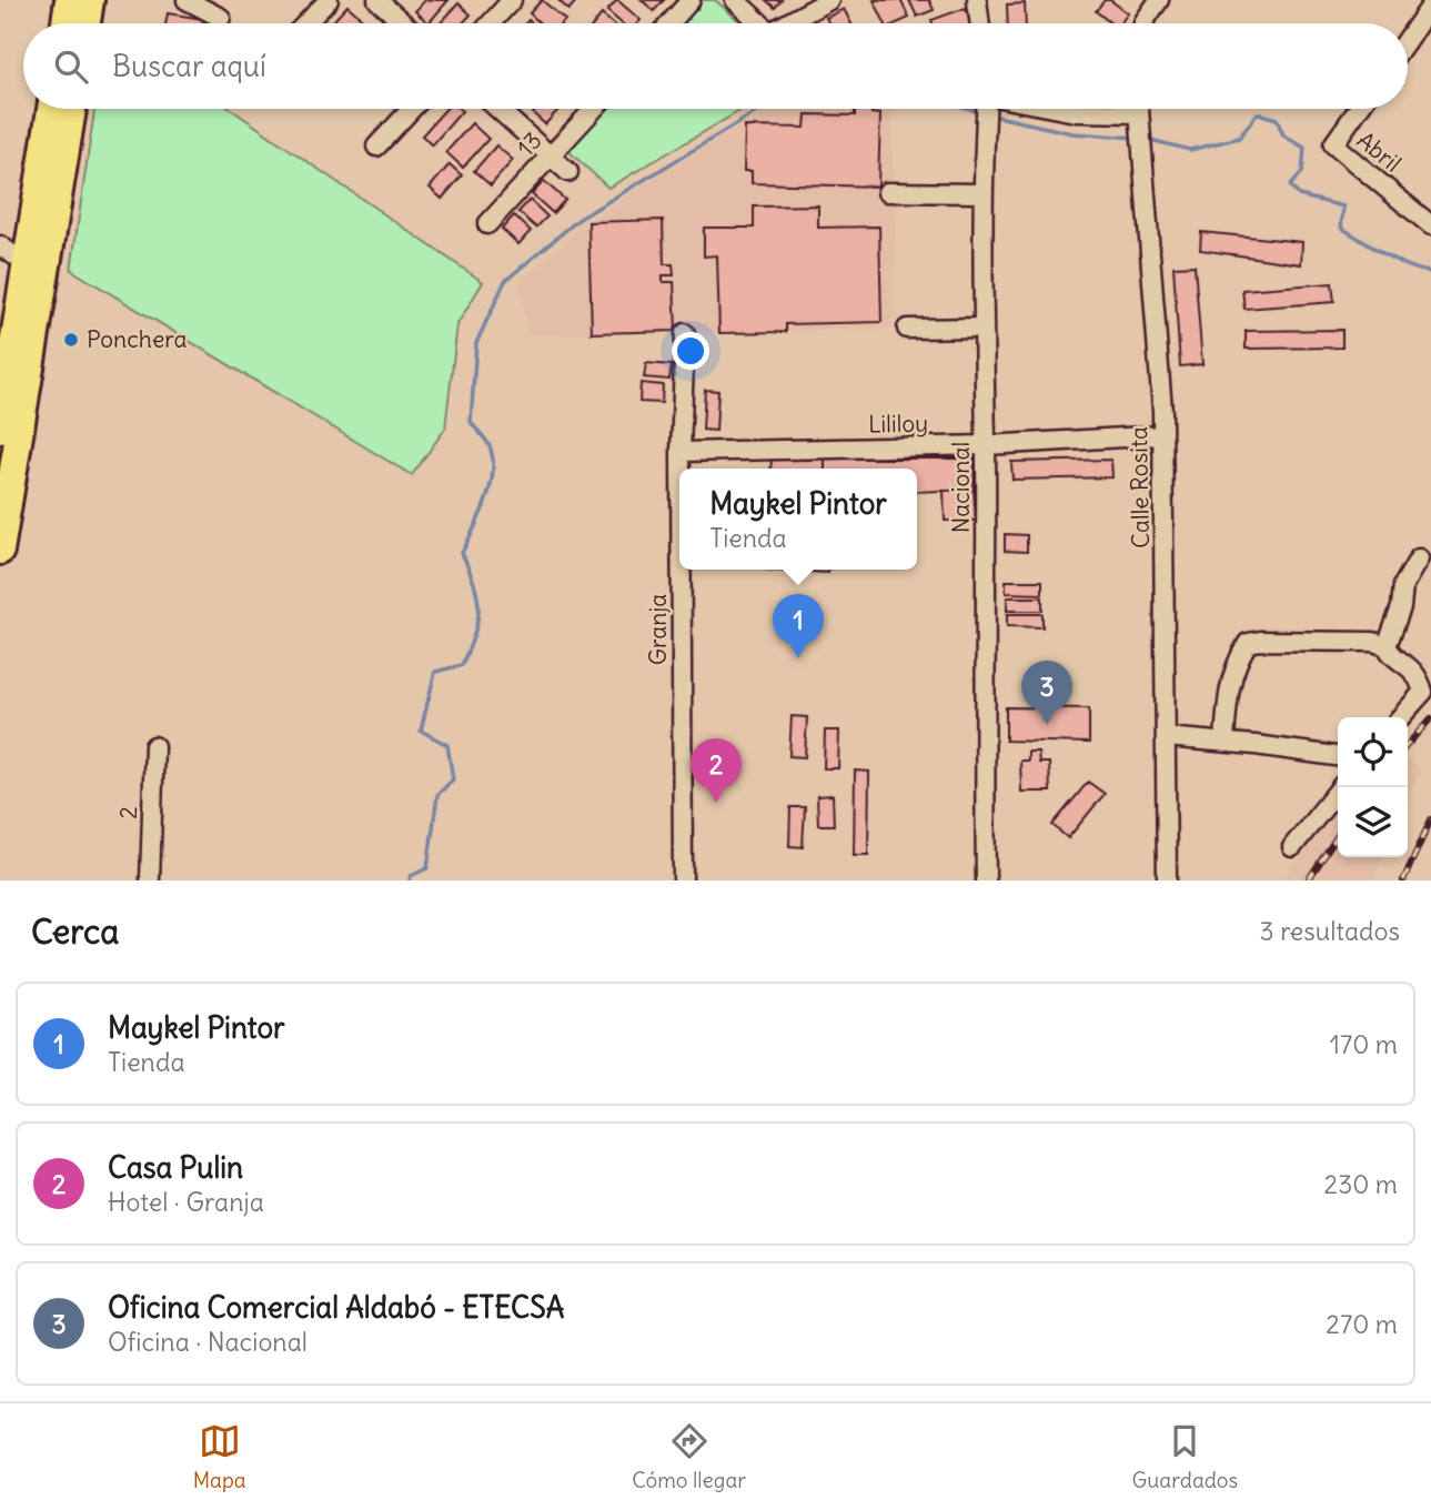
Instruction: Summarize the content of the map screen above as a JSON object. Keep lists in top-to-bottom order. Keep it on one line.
{"streets":{"street":["13","Abril","Lililoy","Nacional","Calle Rosita","Granja","2"]},"crossings":[["Lililoy","Nacional"],["Lililoy","Calle Rosita"],["Lililoy","Granja"]],"places":["Ponchera"],"page":{"search":"Buscar aquí","popup":["Maykel Pintor","Tienda"],"pins":["1","3","2"],"heading":["Cerca","3 resultados"],"list":[{"mark":"1","name":"Maykel Pintor","note":"Tienda","value":"170 m"},{"mark":"2","name":"Casa Pulin","note":"Hotel · Granja","value":"230 m"},{"mark":"3","name":"Oficina Comercial Aldabó - ETECSA","note":"Oficina · Nacional","value":"270 m"}],"nav":["Mapa","Cómo llegar","Guardados"]}}
